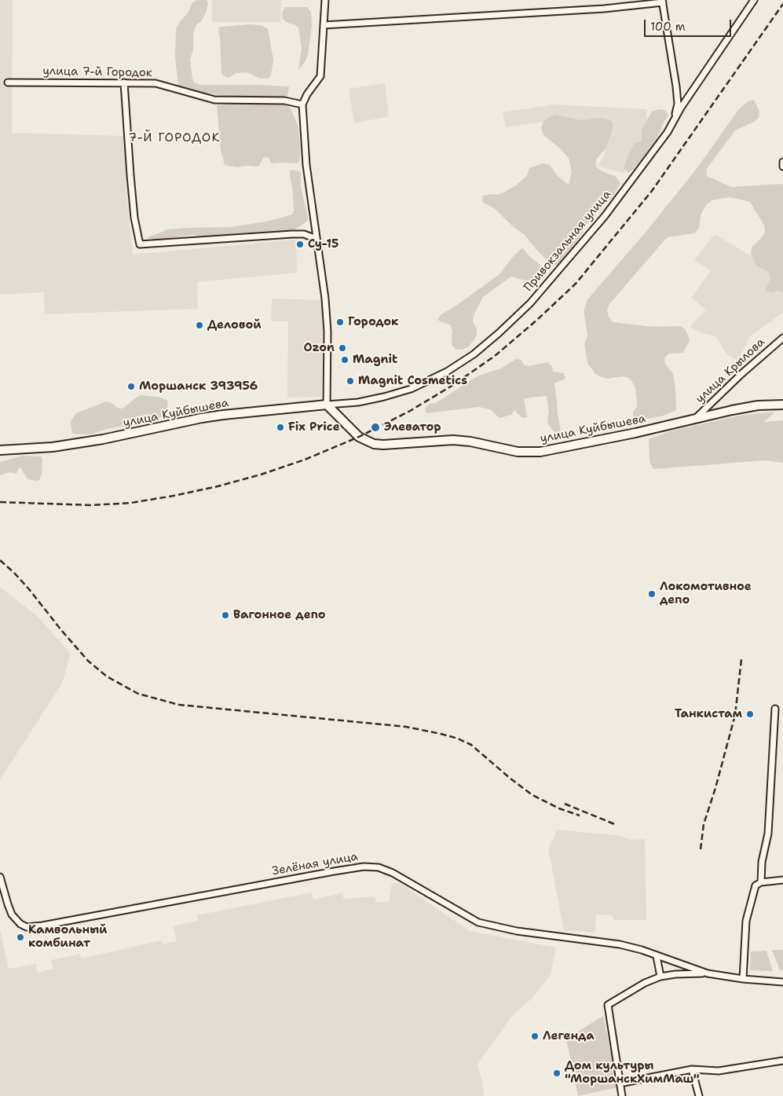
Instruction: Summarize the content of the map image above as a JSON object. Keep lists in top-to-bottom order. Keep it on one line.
{"streets":{"street":["улица 7-й Городок","Привокзальная улица","улица Крылова","улица Куйбышева","Зелёная улица"]},"crossings":[["Привокзальная улица","улица Куйбышева"],["улица Крылова","улица Куйбышева"]],"districts":["7-Й ГОРОДОК"],"places":["Су-15","Городок","Деловой","Ozon","Magnit","Magnit Cosmetics","Моршанск 393956","Fix Price","Элеватор","Локомотивное депо","Вагонное депо","Танкистам","Камвольный комбинат","Легенда","Дом культуры \"МоршанскХимМаш\""],"scale_bar":"100 m"}
